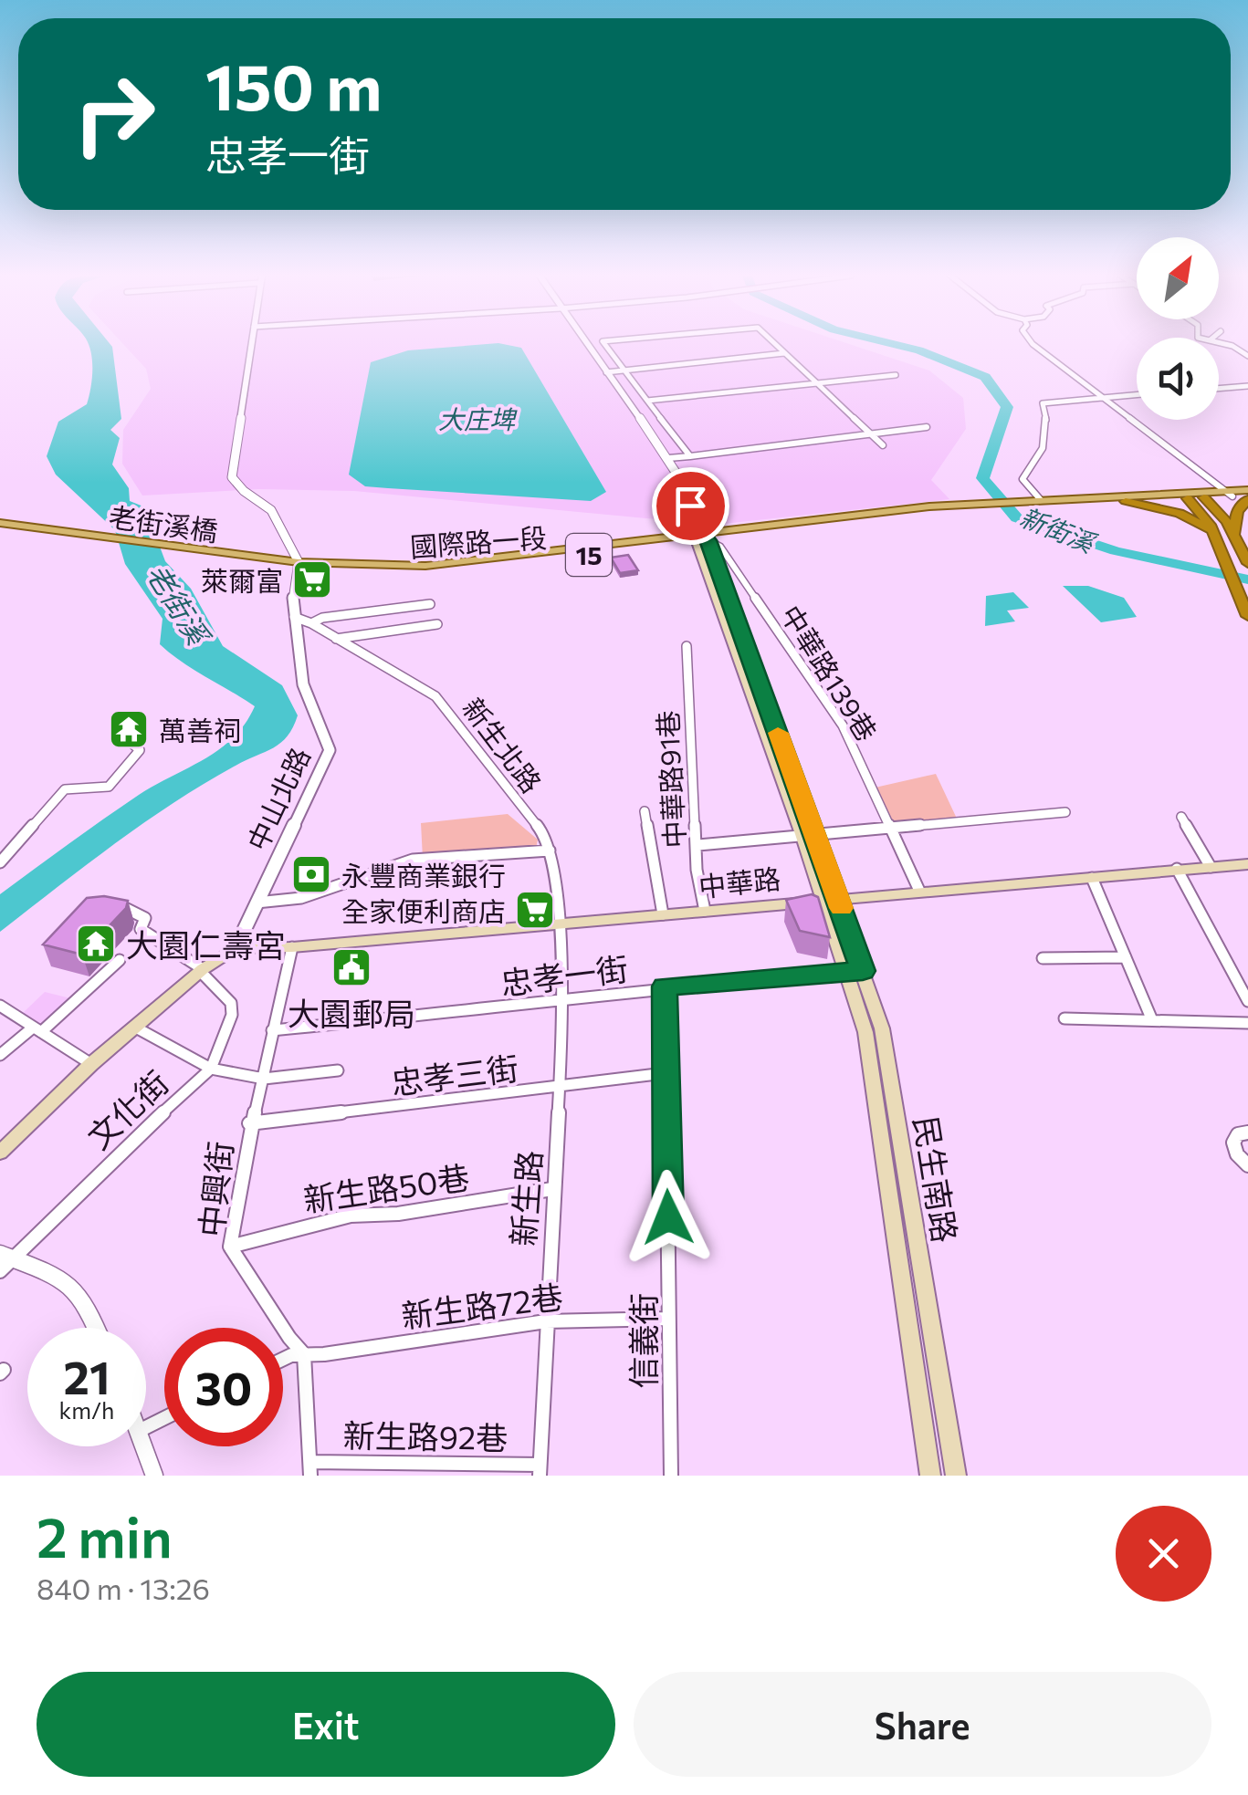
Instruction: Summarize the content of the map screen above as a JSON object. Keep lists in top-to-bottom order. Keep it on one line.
{"streets":{"main road":["老街溪橋","國際路一段","15","中華路","民生南路"],"street":["中華路139巷","新生北路","中華路91巷","中山北路","忠孝一街","忠孝三街","文化街","新生路50巷","中興街","新生路","新生路72巷","信義街","新生路92巷"]},"crossings":[["老街溪橋","國際路一段"],["老街溪橋","15"],["國際路一段","15"],["國際路一段","中華路139巷"],["國際路一段","中山北路"],["國際路一段","民生南路"],["中華路139巷","中華路"],["中華路139巷","民生南路"],["新生北路","中山北路"],["新生北路","中華路"],["新生北路","新生路"],["中華路91巷","中華路"],["中山北路","中華路"],["中華路","民生南路"],["中華路","中興街"],["中華路","新生路"],["忠孝一街","民生南路"],["忠孝一街","中興街"],["忠孝一街","新生路"],["忠孝一街","信義街"],["忠孝三街","中興街"],["忠孝三街","新生路"],["忠孝三街","信義街"],["新生路50巷","中興街"],["新生路50巷","新生路"],["中興街","新生路72巷"],["新生路","新生路72巷"],["新生路","新生路92巷"],["新生路72巷","信義街"]],"water":["大庄埤","新街溪","老街溪"],"places":{"supermarket":["萊爾富","全家便利商店"],"temple":["萬善祠","大園仁壽宮"],"bank":["永豐商業銀行"],"public building":["大園郵局"]},"north":"top right","page":{"turn":["150 m","忠孝一街"],"speed":"21 km/h","limit":"30","heading":["2 min","840 m · 13:26"],"buttons":["Exit","Share"]}}
